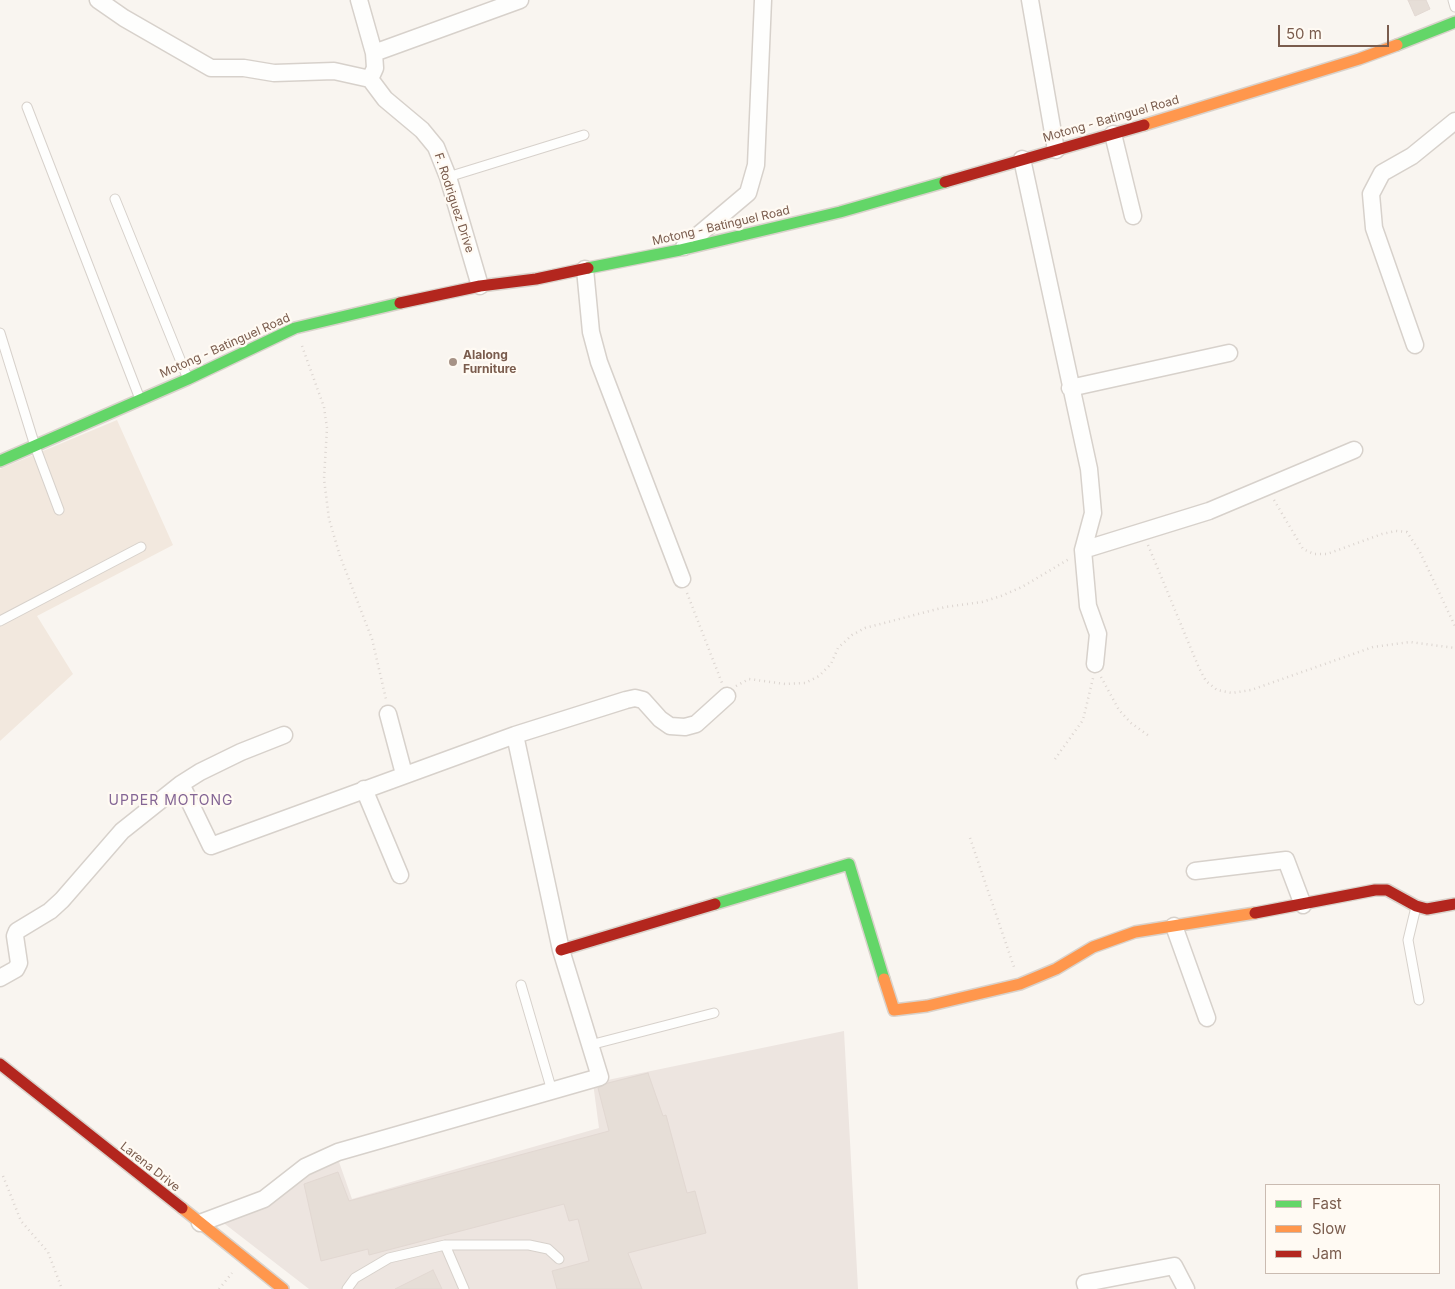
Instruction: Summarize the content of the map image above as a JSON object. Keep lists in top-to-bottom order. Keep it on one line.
{"streets":{"street":["Motong - Batinguel Road","F. Rodriguez Drive","Larena Drive"]},"crossings":[["Motong - Batinguel Road","F. Rodriguez Drive"]],"districts":["UPPER MOTONG"],"places":["Alalong Furniture"],"legend":["Fast","Slow","Jam"],"scale_bar":"50 m"}
